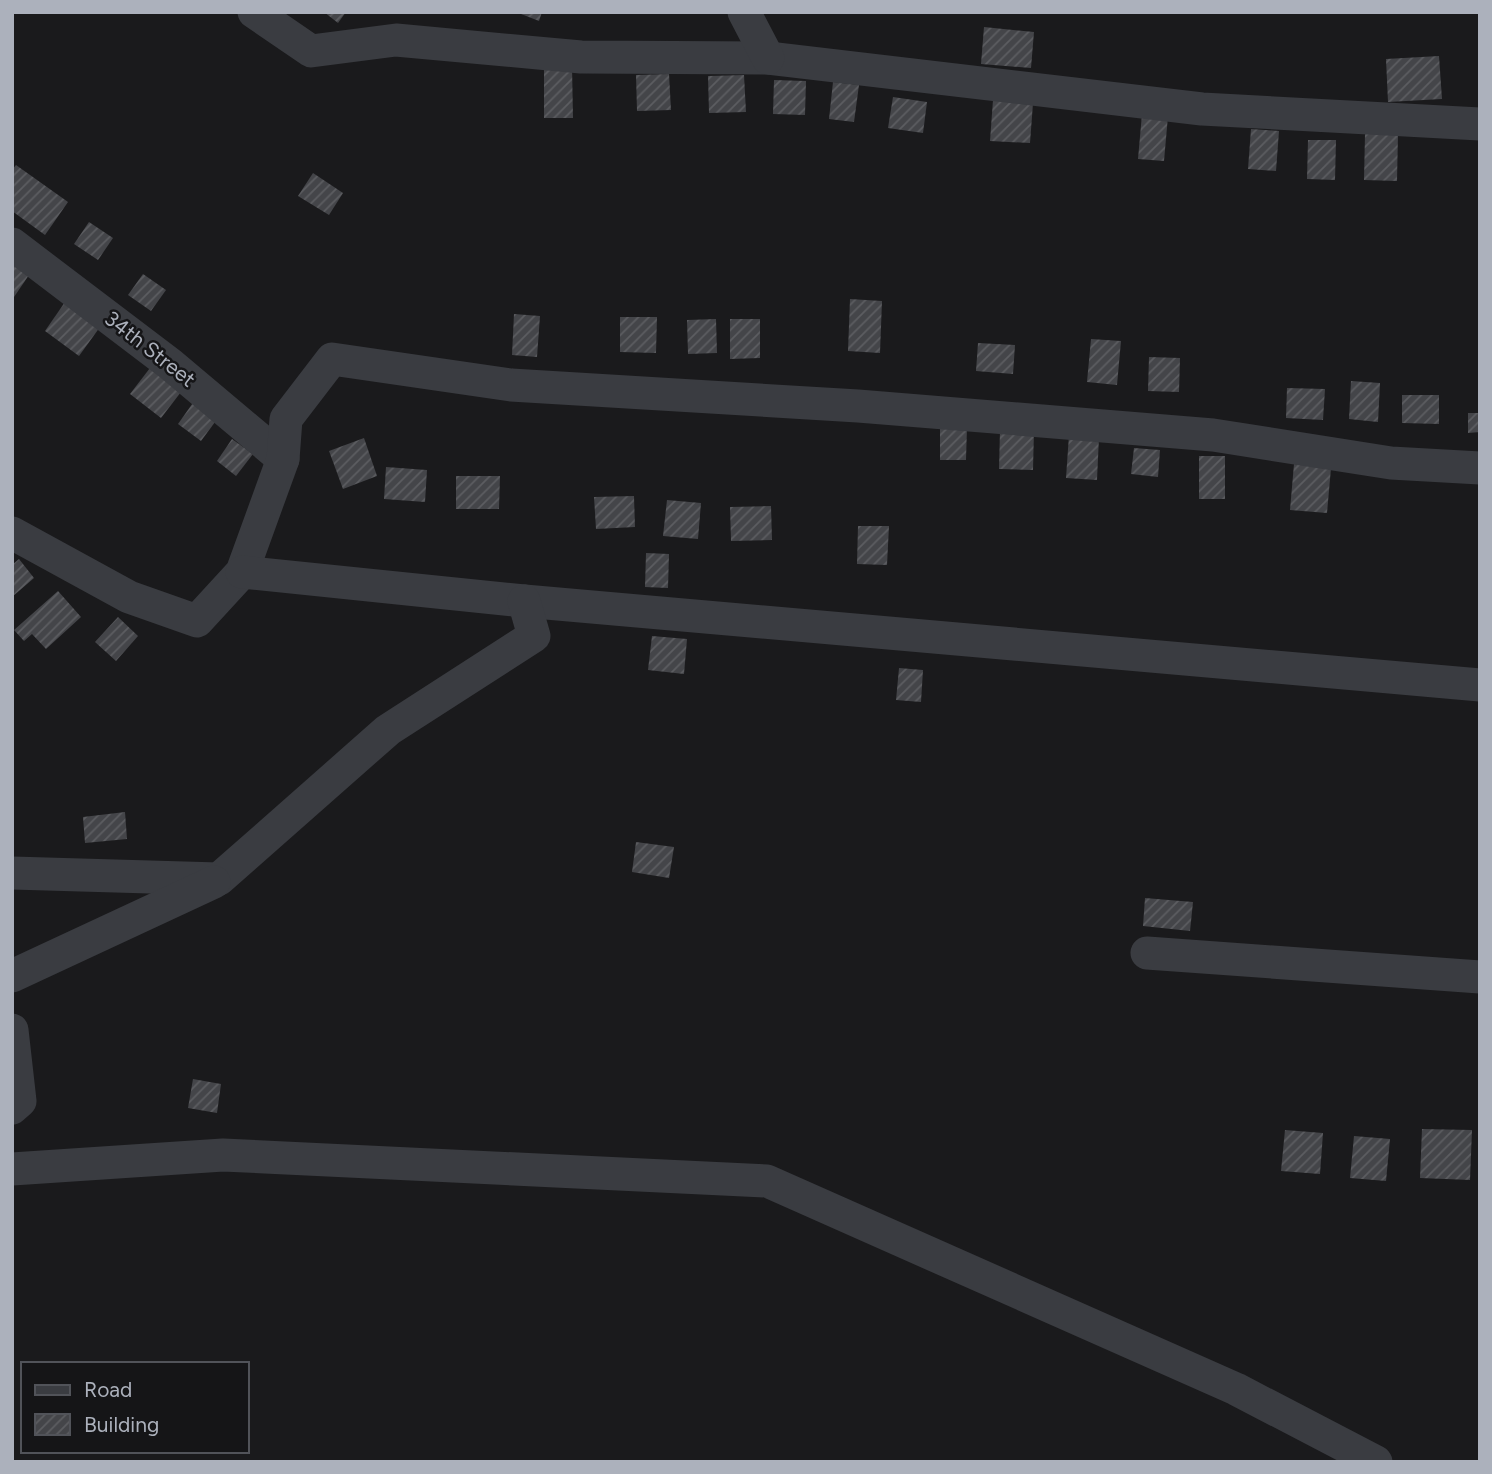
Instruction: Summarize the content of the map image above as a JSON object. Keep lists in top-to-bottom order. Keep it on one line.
{"streets":{"street":["34th Street"]},"legend":["Road","Building"]}
